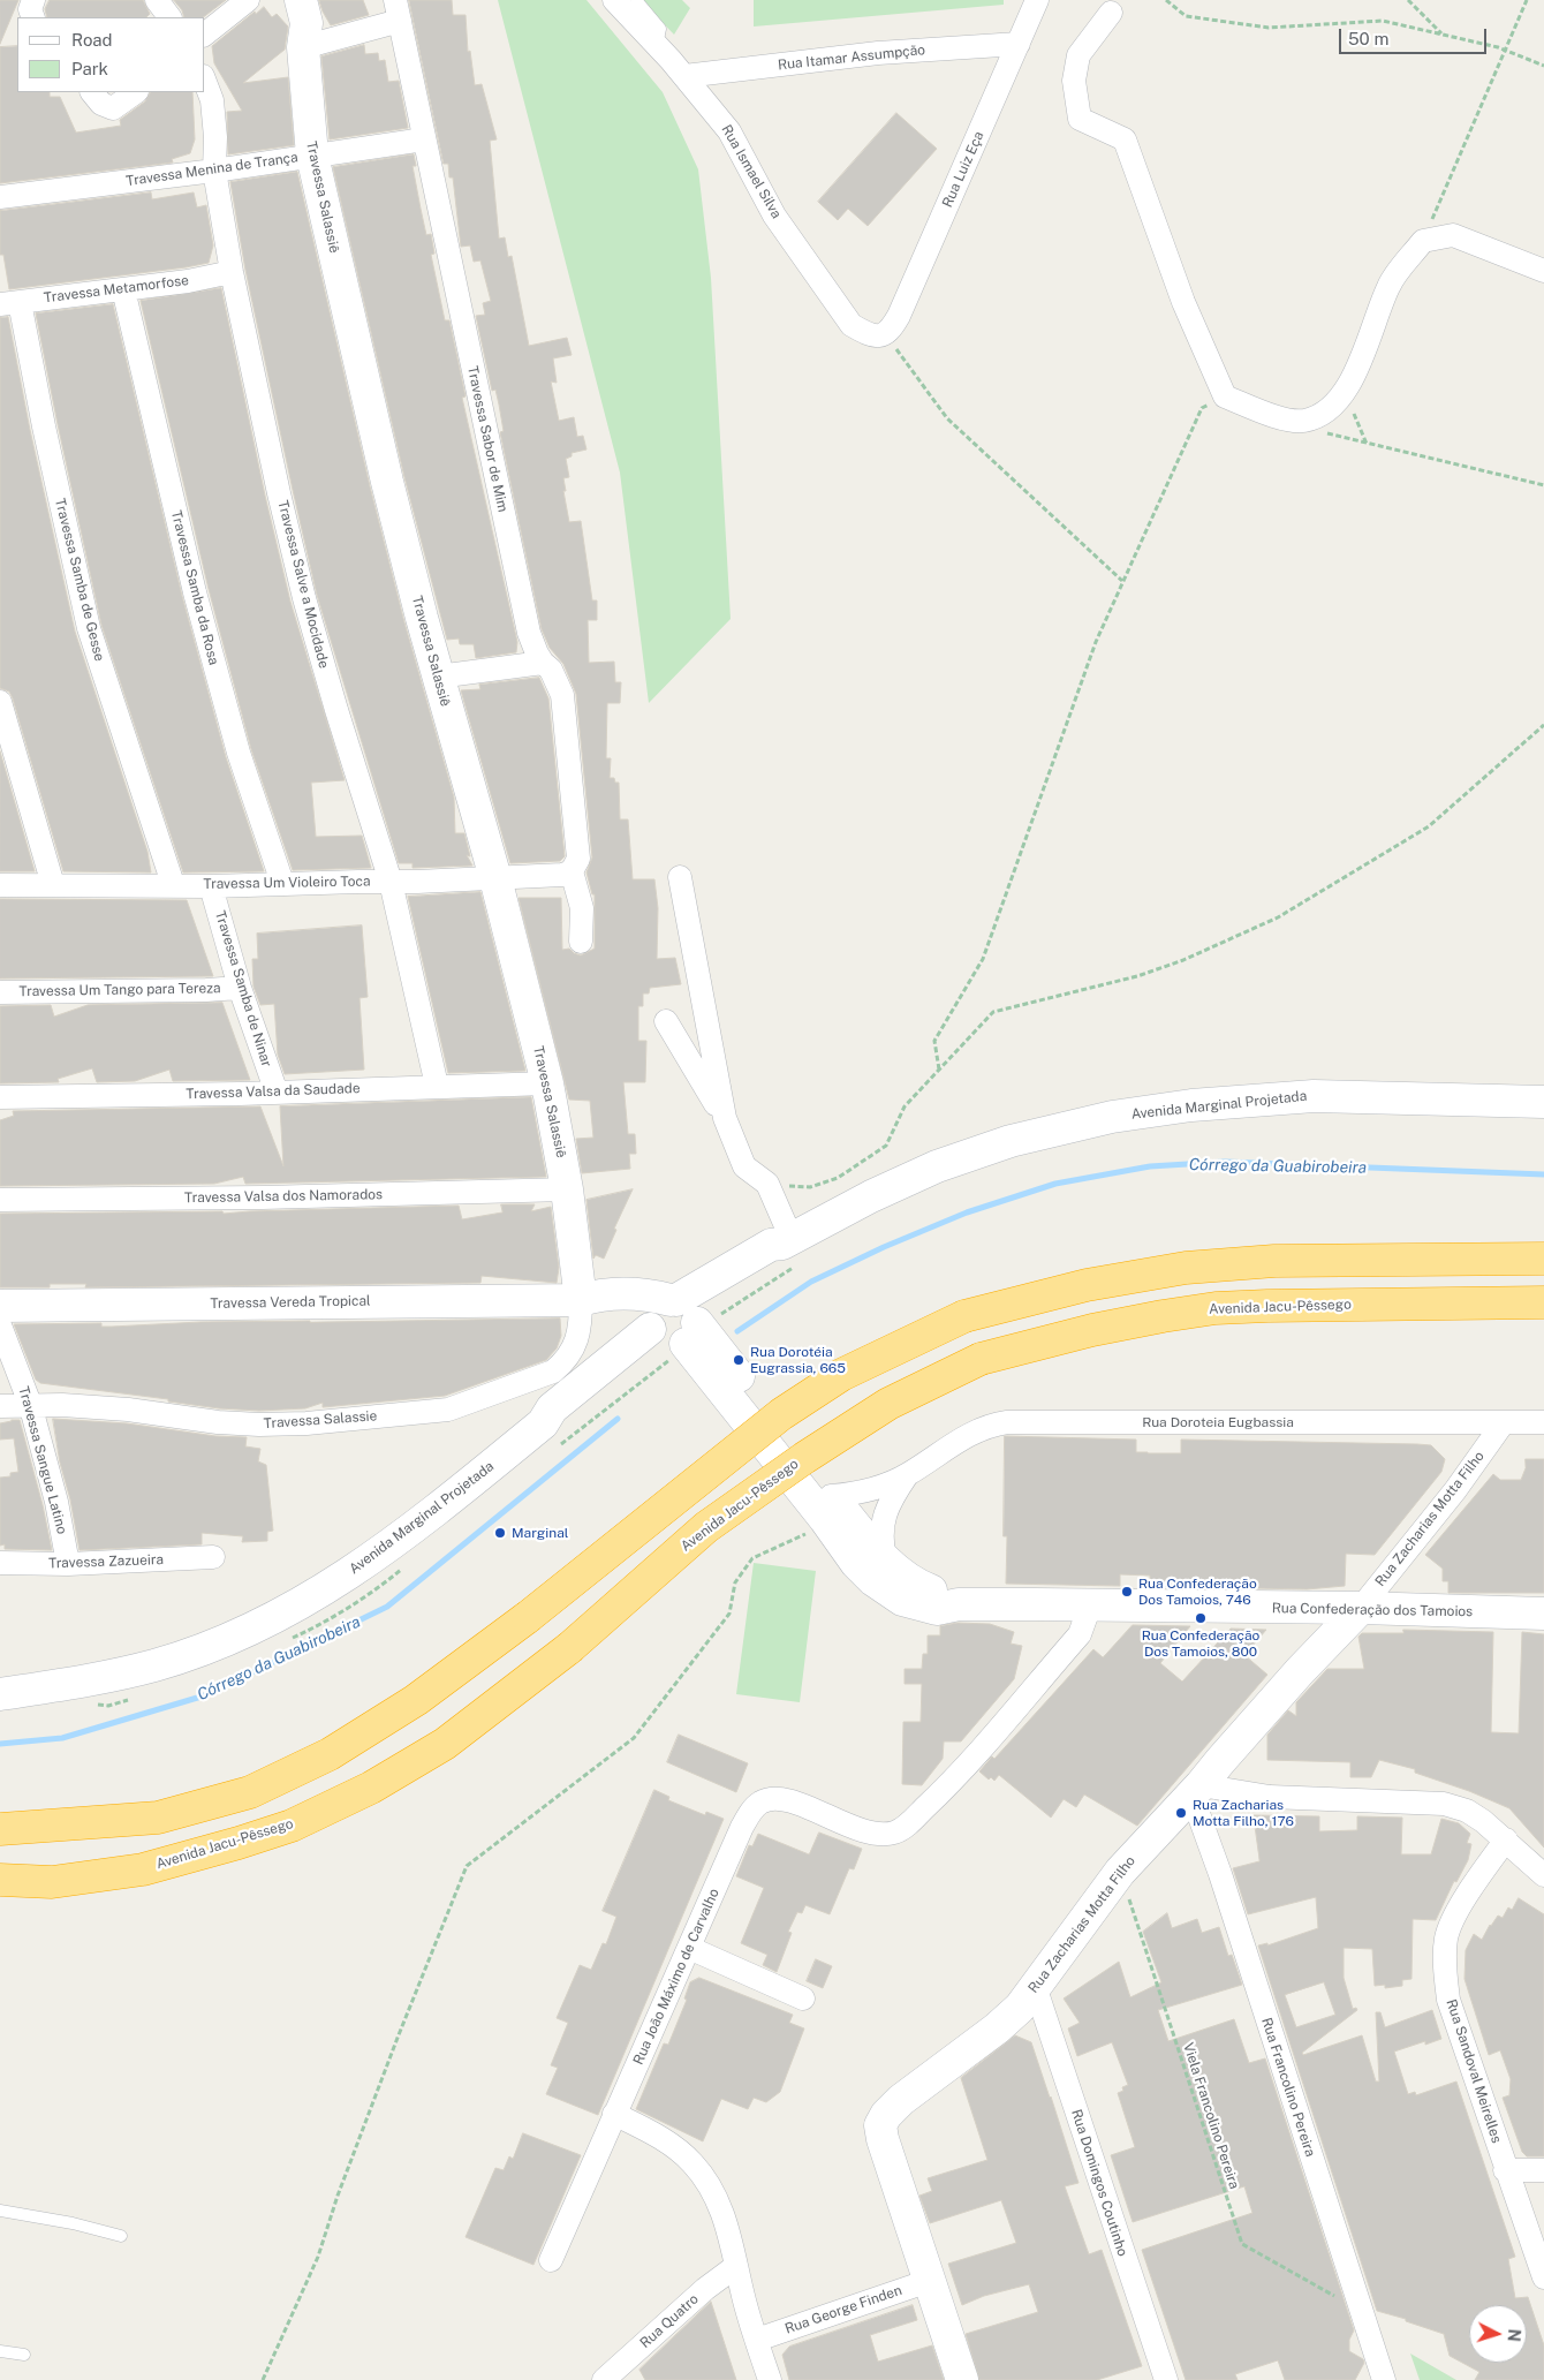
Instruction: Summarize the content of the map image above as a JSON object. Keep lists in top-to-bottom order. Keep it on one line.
{"streets":{"highway":["Avenida Jacu-Pêssego"],"main road":["Travessa Salassiê","Avenida Marginal Projetada","Travessa Vereda Tropical","Rua Zacharias Motta Filho","Rua Confederação dos Tamoios"],"street":["Rua Itamar Assumpção","Travessa Menina de Trança","Rua Luiz Eça","Rua Ismael Silva","Travessa Metamorfose","Travessa Sabor de Mim","Travessa Samba de Gesse","Travessa Salve a Mocidade","Travessa Samba da Rosa","Travessa Um Violeiro Toca","Travessa Samba de Ninar","Travessa Um Tango para Tereza","Travessa Valsa da Saudade","Travessa Valsa dos Namorados","Travessa Salassie","Rua Doroteia Eugbassia","Travessa Sangue Latino","Travessa Zazueira","Rua João Máximo de Carvalho","Rua Sandoval Meirelles","Rua Francolino Pereira","Rua Domingos Coutinho","Rua George Finden","Rua Quatro"],"path":["Viela Francolino Pereira"]},"crossings":[["Rua Itamar Assumpção","Rua Luiz Eça"],["Rua Itamar Assumpção","Rua Ismael Silva"],["Travessa Menina de Trança","Travessa Salassiê"],["Travessa Menina de Trança","Travessa Sabor de Mim"],["Travessa Menina de Trança","Travessa Salve a Mocidade"],["Rua Luiz Eça","Rua Ismael Silva"],["Travessa Salassiê","Travessa Um Violeiro Toca"],["Travessa Salassiê","Travessa Valsa da Saudade"],["Travessa Salassiê","Travessa Valsa dos Namorados"],["Travessa Salassiê","Travessa Vereda Tropical"],["Travessa Salassiê","Travessa Salassie"],["Travessa Metamorfose","Travessa Samba de Gesse"],["Travessa Metamorfose","Travessa Salve a Mocidade"],["Travessa Metamorfose","Travessa Samba da Rosa"],["Travessa Sabor de Mim","Travessa Um Violeiro Toca"],["Travessa Samba de Gesse","Travessa Um Violeiro Toca"],["Travessa Salve a Mocidade","Travessa Um Violeiro Toca"],["Travessa Salve a Mocidade","Travessa Valsa da Saudade"],["Travessa Samba da Rosa","Travessa Um Violeiro Toca"],["Travessa Um Violeiro Toca","Travessa Samba de Ninar"],["Travessa Samba de Ninar","Travessa Um Tango para Tereza"],["Travessa Samba de Ninar","Travessa Valsa da Saudade"],["Avenida Marginal Projetada","Travessa Vereda Tropical"],["Avenida Marginal Projetada","Rua Confederação dos Tamoios"],["Travessa Vereda Tropical","Travessa Salassie"],["Travessa Vereda Tropical","Rua Confederação dos Tamoios"],["Travessa Salassie","Travessa Sangue Latino"],["Rua Doroteia Eugbassia","Rua Zacharias Motta Filho"],["Rua Doroteia Eugbassia","Rua Confederação dos Tamoios"],["Travessa Sangue Latino","Travessa Zazueira"],["Rua Zacharias Motta Filho","Rua Confederação dos Tamoios"],["Rua Zacharias Motta Filho","Rua Francolino Pereira"],["Rua Zacharias Motta Filho","Viela Francolino Pereira"],["Rua Zacharias Motta Filho","Rua Domingos Coutinho"],["Rua Zacharias Motta Filho","Rua George Finden"],["Rua Confederação dos Tamoios","Rua João Máximo de Carvalho"],["Rua Francolino Pereira","Viela Francolino Pereira"]],"water":["Córrego da Guabirobeira"],"places":["Rua Dorotéia Eugrassia, 665","Marginal","Rua Confederação Dos Tamoios, 746","Rua Confederação Dos Tamoios, 800","Rua Zacharias Motta Filho, 176"],"legend":["Road","Park"],"scale_bar":"50 m","north":"right"}
